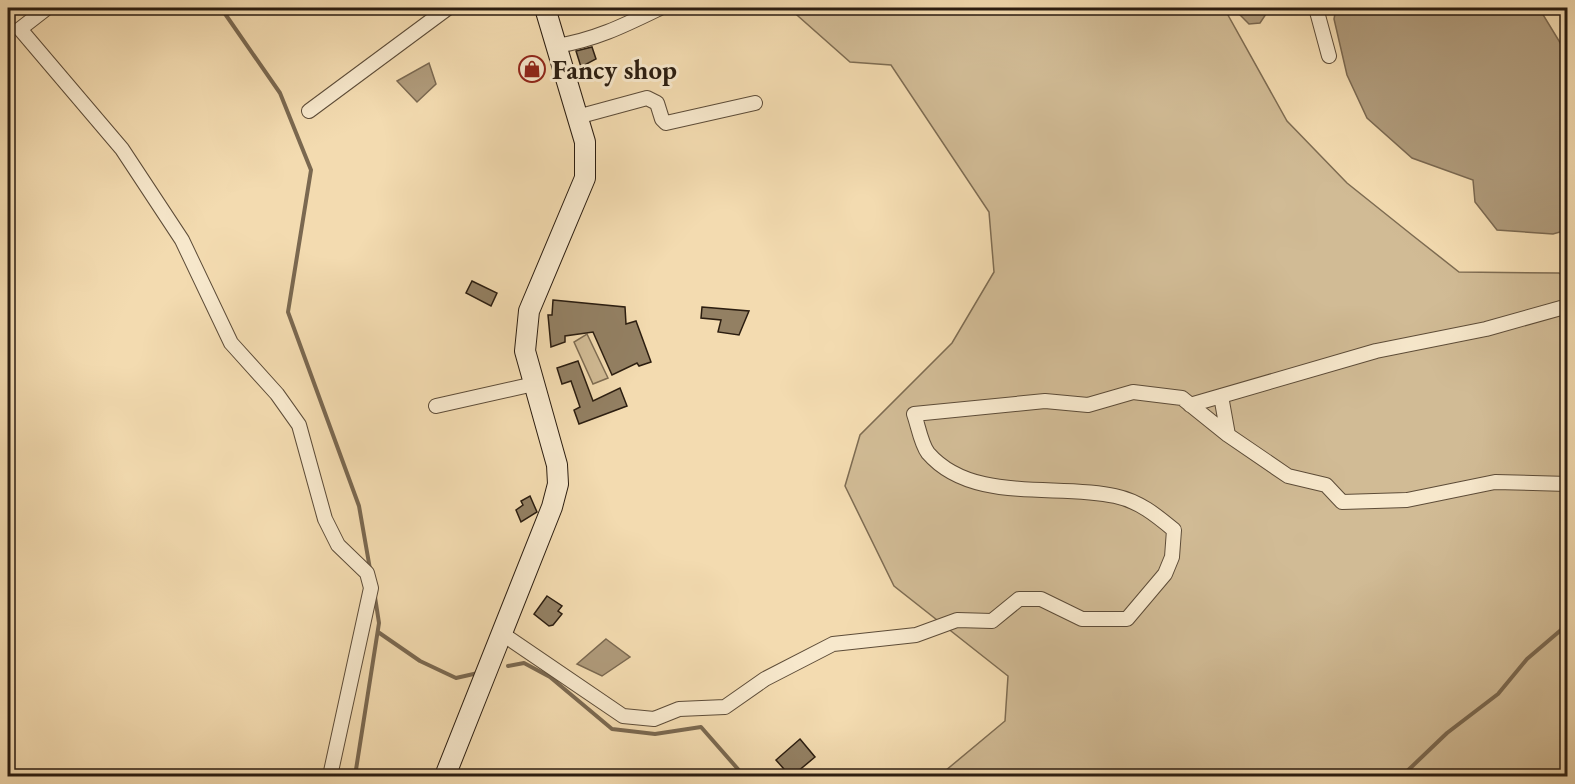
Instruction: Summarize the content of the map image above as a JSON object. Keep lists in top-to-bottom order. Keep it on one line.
{"places":{"shop":["Fancy shop"]}}
